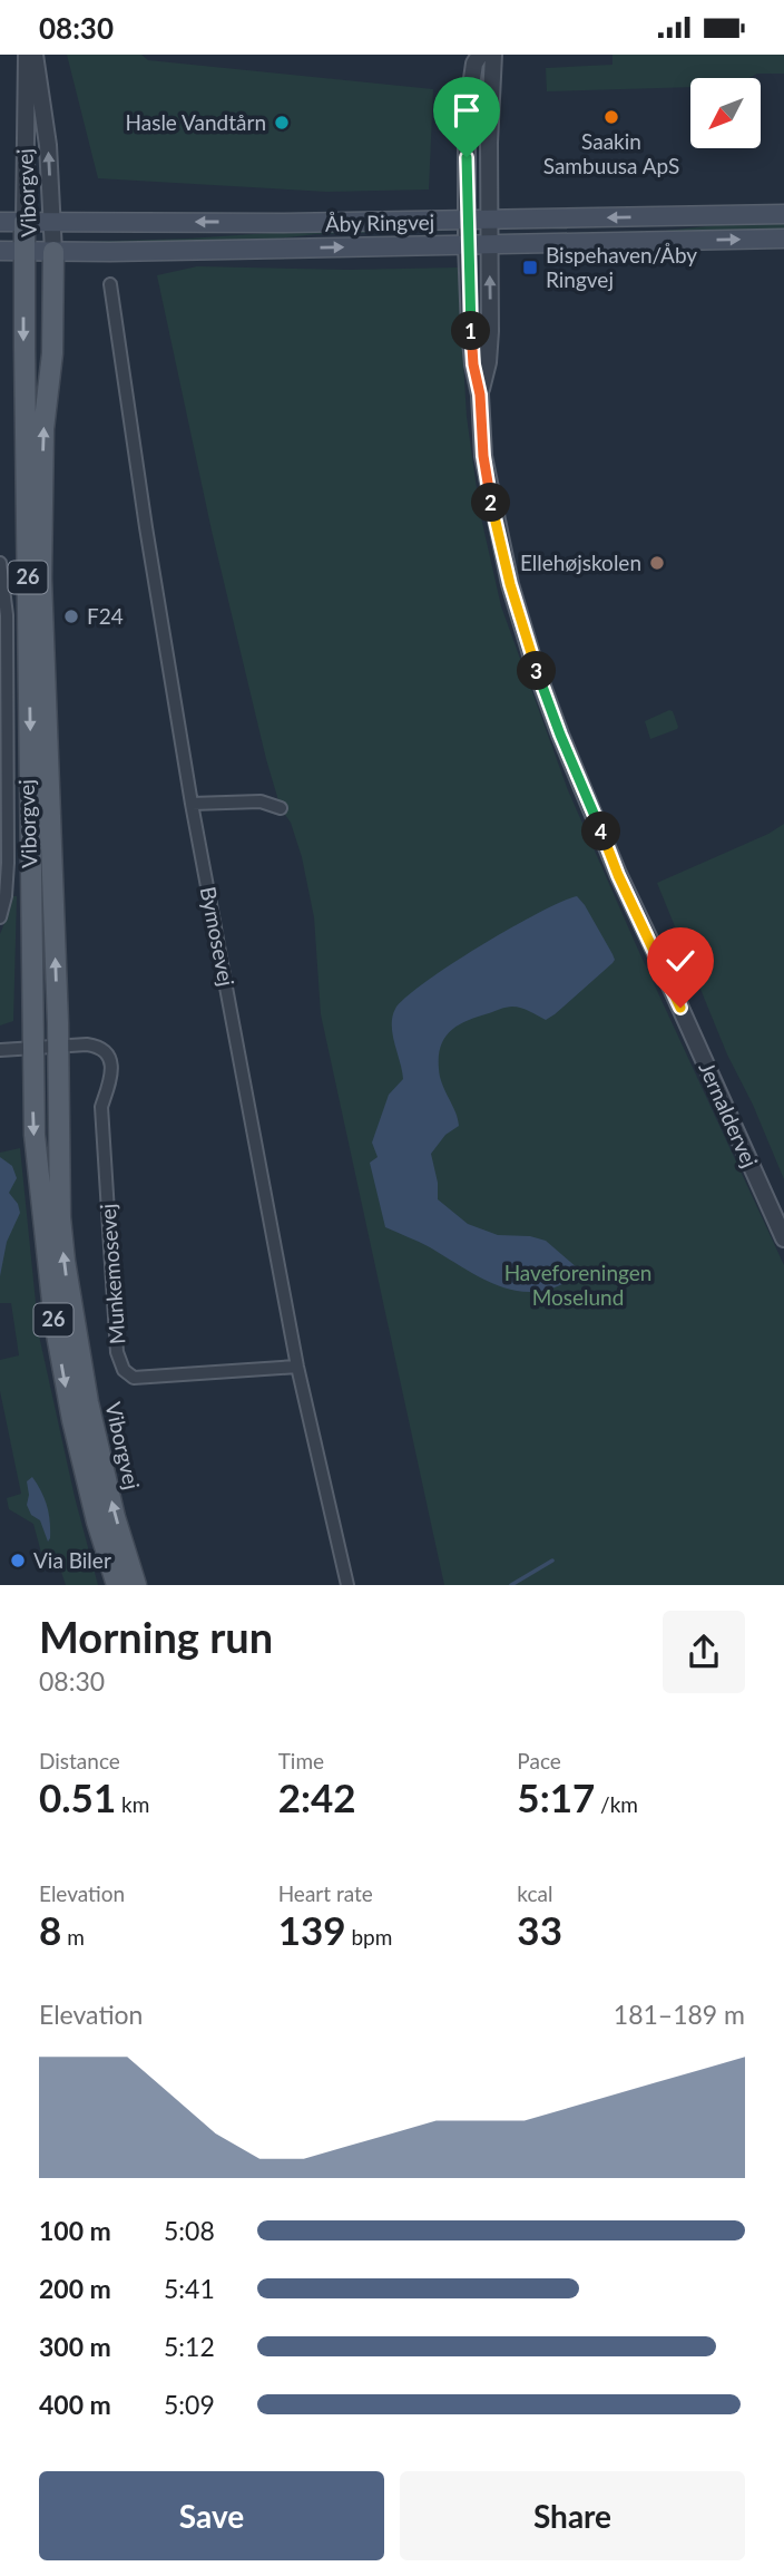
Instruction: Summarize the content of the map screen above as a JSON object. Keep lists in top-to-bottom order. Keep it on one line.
{"streets":{"main road":["Viborgvej","Åby Ringvej","26"],"street":["Bymosevej","Jernaldervej","Munkemosevej"]},"crossings":[["Viborgvej","Åby Ringvej"],["Viborgvej","Munkemosevej"],["Åby Ringvej","Jernaldervej"],["Bymosevej","Munkemosevej"]],"parks":["Haveforeningen Moselund"],"places":{"other":["Saakin Sambuusa ApS","Hasle Vandtårn","Ellehøjskolen","F24","Via Biler"],"transit":["Bispehaven/Åby Ringvej"]},"north":"bottom left","page":{"status":"08:30","pins":["1","2","3","4"],"heading":["Morning run","08:30"],"stats":[["Distance","0.51 km"],["Time","2:42"],["Pace","5:17 /km"],["Elevation","8 m"],["Heart rate","139 bpm"],["kcal","33"]],"chart":["Elevation","181–189 m"],"list":[{"name":"100 m","note":"5:08"},{"name":"200 m","note":"5:41"},{"name":"300 m","note":"5:12"},{"name":"400 m","note":"5:09"}],"buttons":["Save","Share"]}}
